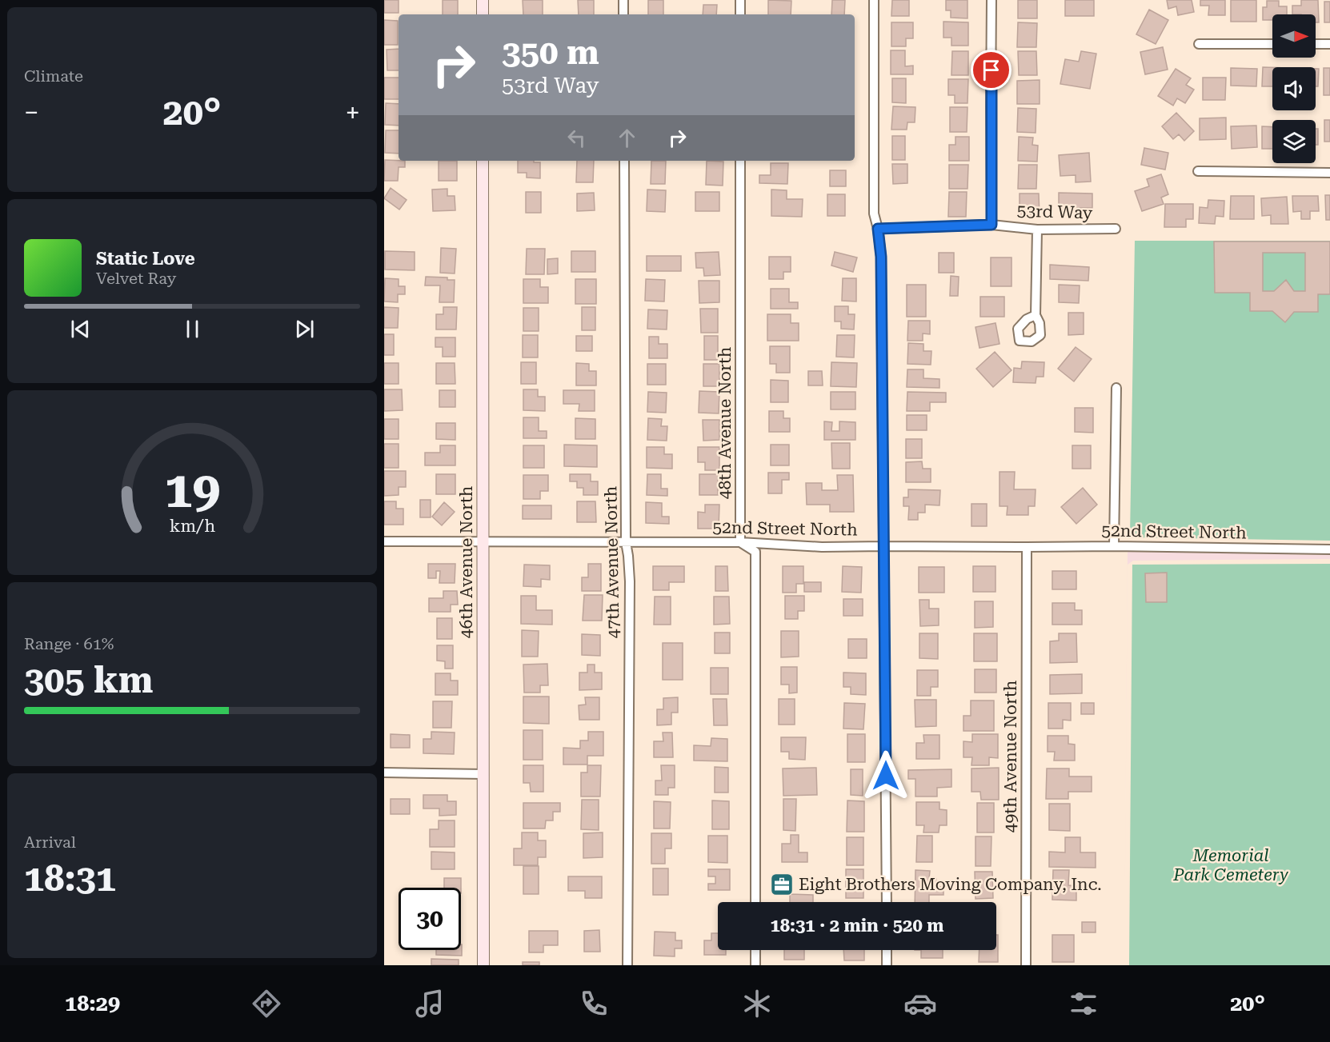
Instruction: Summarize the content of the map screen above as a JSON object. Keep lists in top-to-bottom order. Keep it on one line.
{"streets":{"street":["53rd Way","48th Avenue North","52nd Street North","46th Avenue North","47th Avenue North","49th Avenue North"]},"crossings":[["48th Avenue North","52nd Street North"],["52nd Street North","46th Avenue North"],["52nd Street North","47th Avenue North"],["52nd Street North","49th Avenue North"]],"parks":["Memorial Park Cemetery"],"places":{"office":["Eight Brothers Moving Company, Inc."]},"north":"right","page":{"tile":["Climate",["Range · 61%","305 km"],["Arrival","18:31"]],"turn":["350 m","53rd Way"],"heat":["−","20°","+"],"song":["Static Love","Velvet Ray"],"limit":"30","trip":"18:31 · 2 min · 520 m","tabs":["18:29","20°"],"gauge":["19","km/h"]}}
